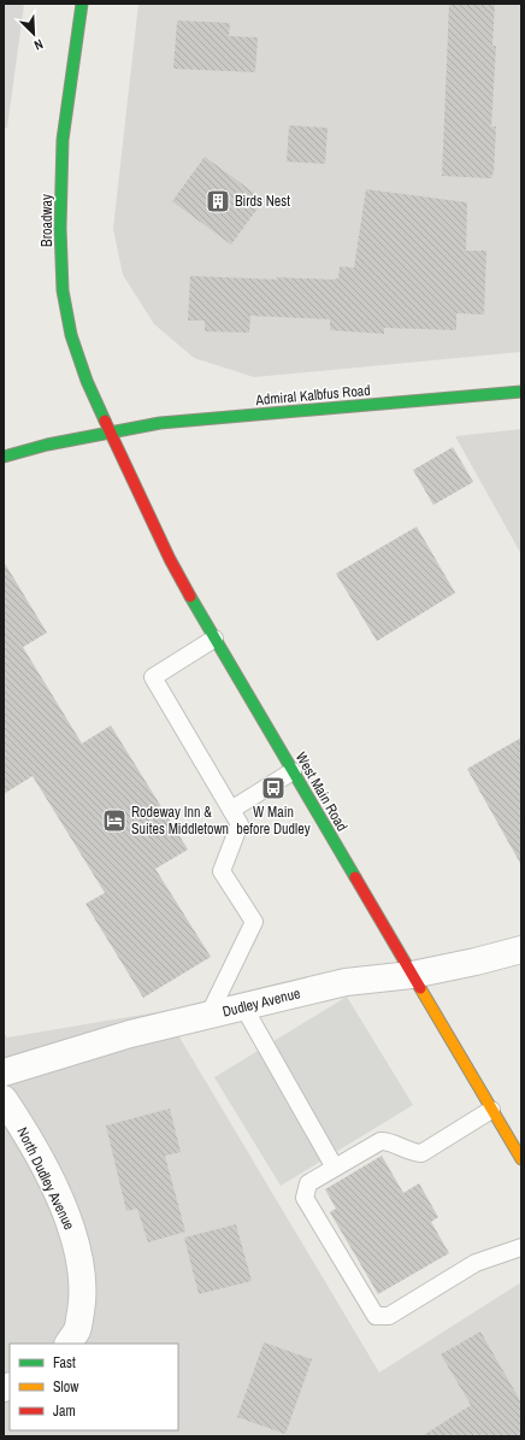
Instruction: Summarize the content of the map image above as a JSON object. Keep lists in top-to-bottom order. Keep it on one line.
{"streets":{"main road":["Broadway","Admiral Kalbfus Road","West Main Road"],"street":["Dudley Avenue","North Dudley Avenue"]},"crossings":[["Broadway","Admiral Kalbfus Road"],["Broadway","West Main Road"],["Admiral Kalbfus Road","West Main Road"],["West Main Road","Dudley Avenue"]],"places":{"building":["Birds Nest"],"bus stop":["W Main before Dudley"],"hotel":["Rodeway Inn & Suites Middletown"]},"legend":["Fast","Slow","Jam"],"north":"bottom right"}
